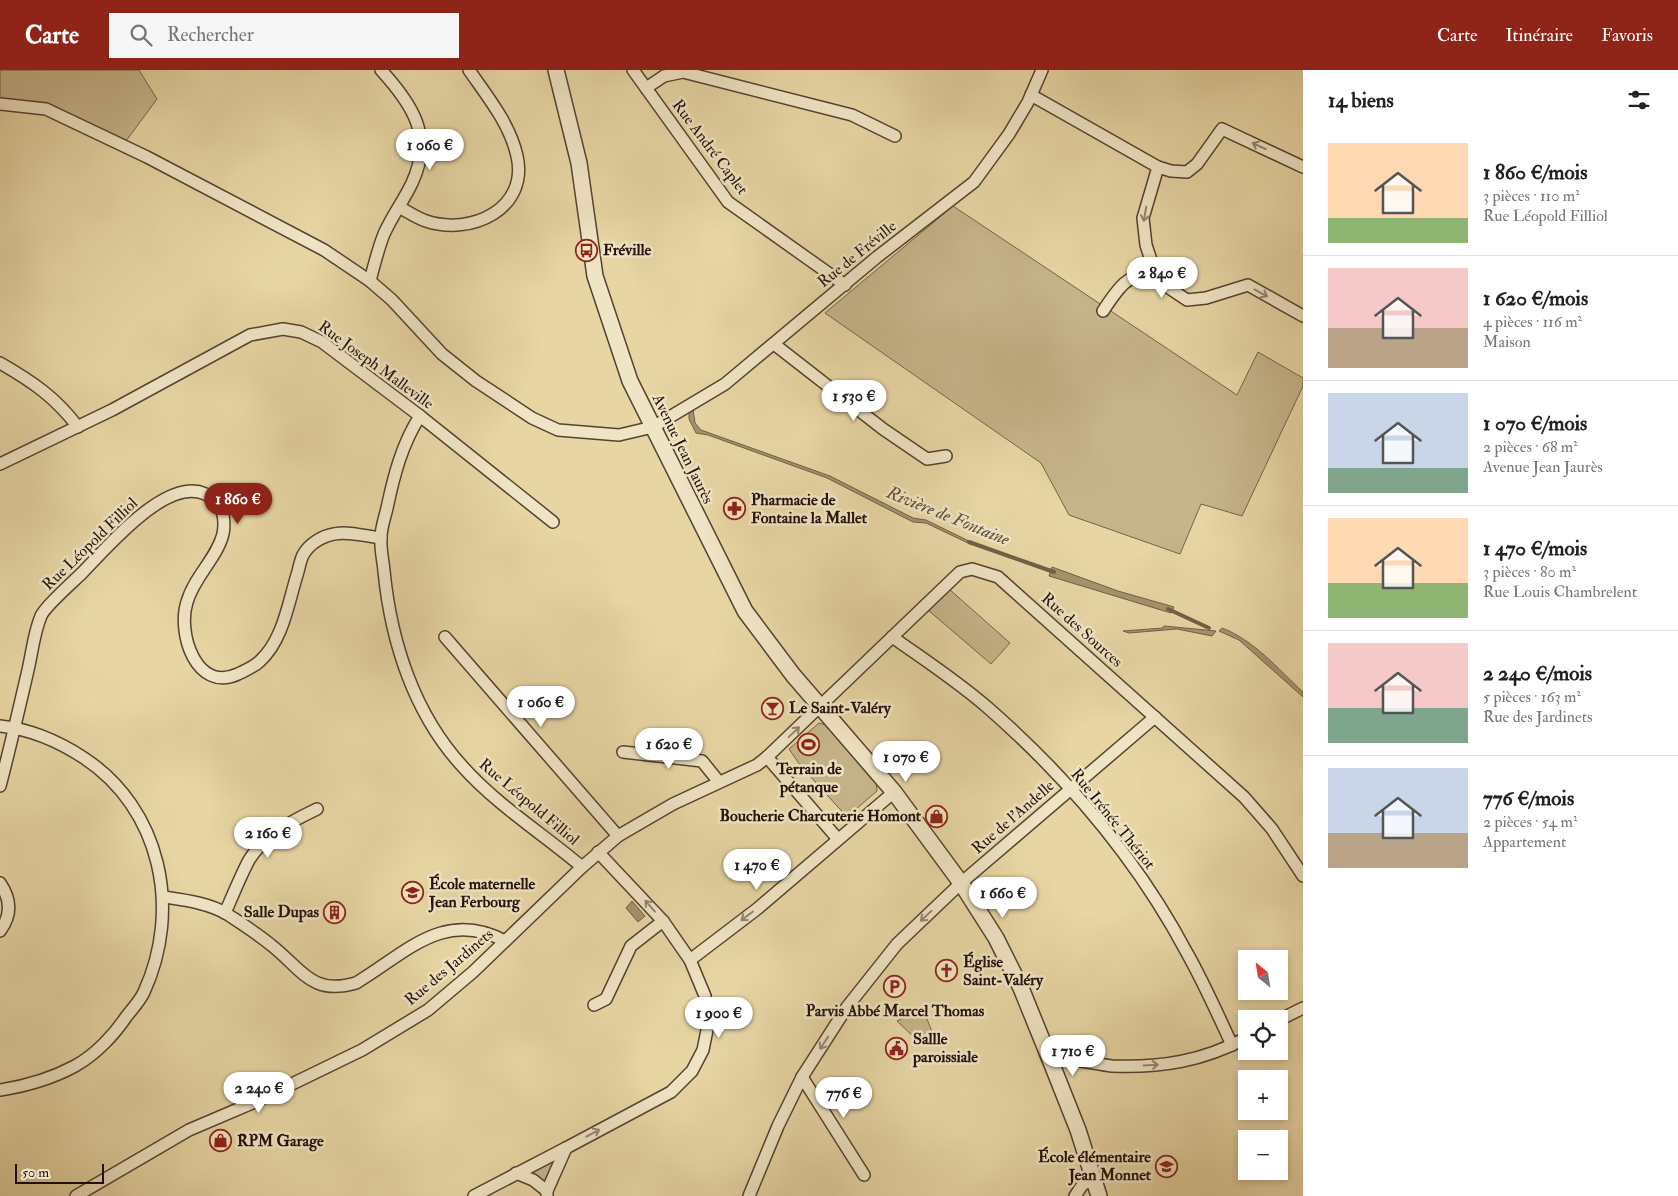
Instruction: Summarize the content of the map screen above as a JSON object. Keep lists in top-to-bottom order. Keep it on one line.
{"streets":{"street":["Rue André Caplet","Rue de Fréville","Rue Joseph Malleville","Avenue Jean Jaurès","Rue Léopold Filliol","Rue des Sources","Rue de l'Andelle","Rue Irénée Thériot","Rue des Jardinets"]},"crossings":[["Rue André Caplet","Rue de Fréville"],["Rue de Fréville","Avenue Jean Jaurès"],["Rue Joseph Malleville","Rue Léopold Filliol"],["Avenue Jean Jaurès","Rue des Sources"],["Avenue Jean Jaurès","Rue de l'Andelle"],["Rue Léopold Filliol","Rue des Jardinets"],["Rue des Sources","Rue de l'Andelle"],["Rue des Sources","Rue Irénée Thériot"],["Rue des Sources","Rue des Jardinets"],["Rue de l'Andelle","Rue Irénée Thériot"]],"one_way":["Rue de l'Andelle"],"water":["Rivière de Fontaine"],"places":{"bus stop":["Fréville"],"pharmacy":["Pharmacie de Fontaine la Mallet"],"bar":["Le Saint-Valéry"],"sports":["Terrain de pétanque"],"shop":["Boucherie Charcuterie Homont","RPM Garage"],"school or university":["École maternelle Jean Ferbourg","École élémentaire Jean Monnet"],"building":["Salle Dupas"],"church":["Église Saint-Valéry"],"parking":["Parvis Abbé Marcel Thomas"],"public building":["Sallle paroissiale"]},"scale_bar":"50 m","north":"top left","page":{"header":"Carte","search":"Rechercher","nav":["Carte","Itinéraire","Favoris"],"heading":"14 biens","price":["1 060 €","2 840 €","1 530 €","1 860 €","1 060 €","1 620 €","1 070 €","2 160 €","1 470 €","1 660 €","1 900 €","1 710 €","2 240 €","776 €"],"list":[{"name":"1 860 €/mois","note":"3 pièces · 110 m² · Rue Léopold Filliol"},{"name":"1 620 €/mois","note":"4 pièces · 116 m² · Maison"},{"name":"1 070 €/mois","note":"2 pièces · 68 m² · Avenue Jean Jaurès"},{"name":"1 470 €/mois","note":"3 pièces · 80 m² · Rue Louis Chambrelent"},{"name":"2 240 €/mois","note":"5 pièces · 163 m² · Rue des Jardinets"},{"name":"776 €/mois","note":"2 pièces · 54 m² · Appartement"}],"map_buttons":["+","−"],"scale":"50 m"}}
